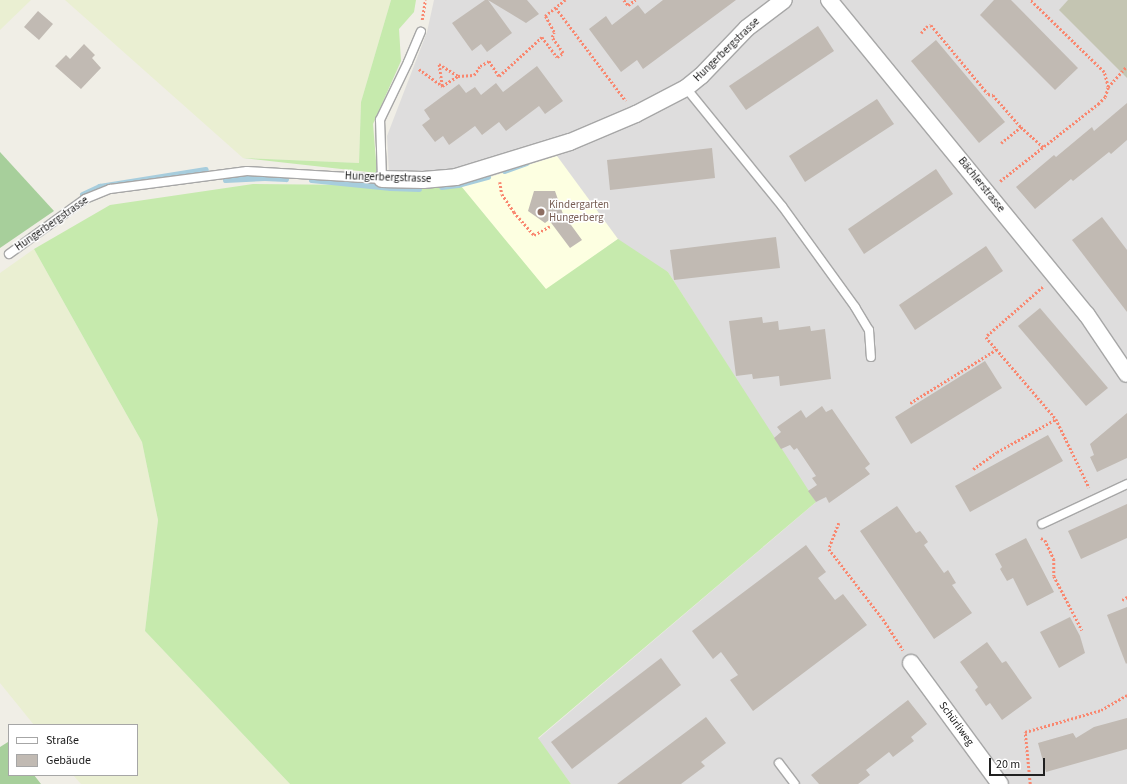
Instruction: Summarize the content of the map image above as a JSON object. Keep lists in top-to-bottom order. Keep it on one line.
{"streets":{"street":["Hungerbergstrasse","Bächlerstrasse","Schürliweg"]},"places":["Kindergarten Hungerberg"],"legend":["Straße","Gebäude"],"scale_bar":"20 m"}
